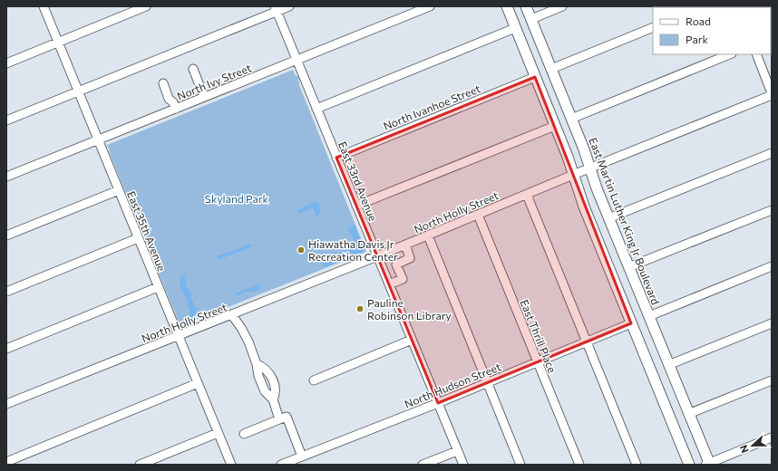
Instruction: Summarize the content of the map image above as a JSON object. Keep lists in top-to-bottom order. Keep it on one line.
{"streets":{"main road":["East Martin Luther King Jr Boulevard"],"street":["North Ivy Street","North Ivanhoe Street","East 33rd Avenue","North Holly Street","East 35th Avenue","East Thrill Place","North Hudson Street"]},"crossings":[["North Ivy Street","East 33rd Avenue"],["North Ivy Street","East 35th Avenue"],["North Ivanhoe Street","East 33rd Avenue"],["East 33rd Avenue","North Holly Street"],["East 33rd Avenue","North Hudson Street"],["North Holly Street","East Martin Luther King Jr Boulevard"],["North Holly Street","East 35th Avenue"],["North Holly Street","East Thrill Place"],["East Thrill Place","North Hudson Street"]],"parks":["Skyland Park"],"places":["Hiawatha Davis Jr Recreation Center","Pauline Robinson Library"],"legend":["Road","Park"],"north":"left"}
